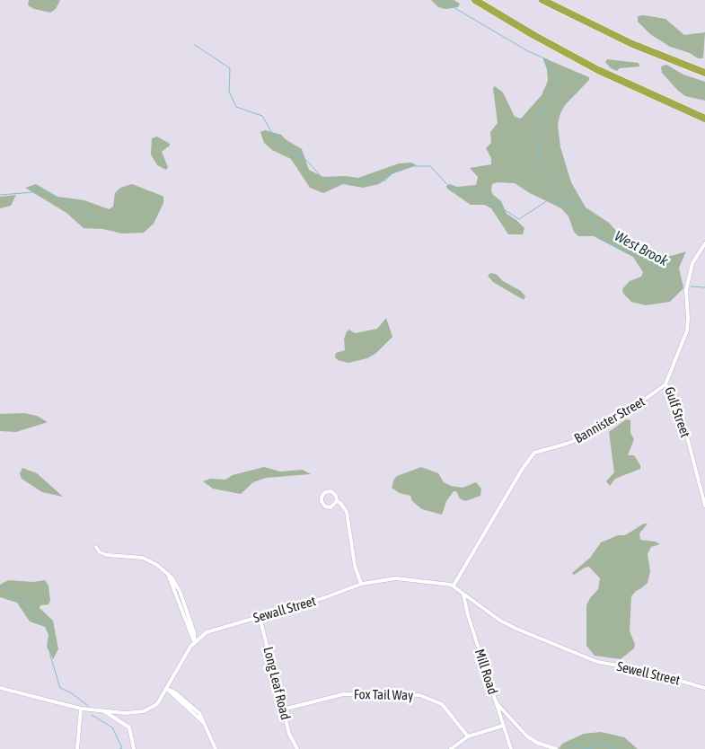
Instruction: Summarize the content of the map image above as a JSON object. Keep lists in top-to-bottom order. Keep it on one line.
{"streets":{"street":["Gulf Street","Bannister Street","Sewall Street","Mill Road","Sewell Street","Long Leaf Road","Fox Tail Way"]},"crossings":[["Gulf Street","Bannister Street"],["Bannister Street","Sewall Street"],["Sewall Street","Long Leaf Road"],["Mill Road","Sewell Street"],["Long Leaf Road","Fox Tail Way"]],"water":["West Brook"]}
